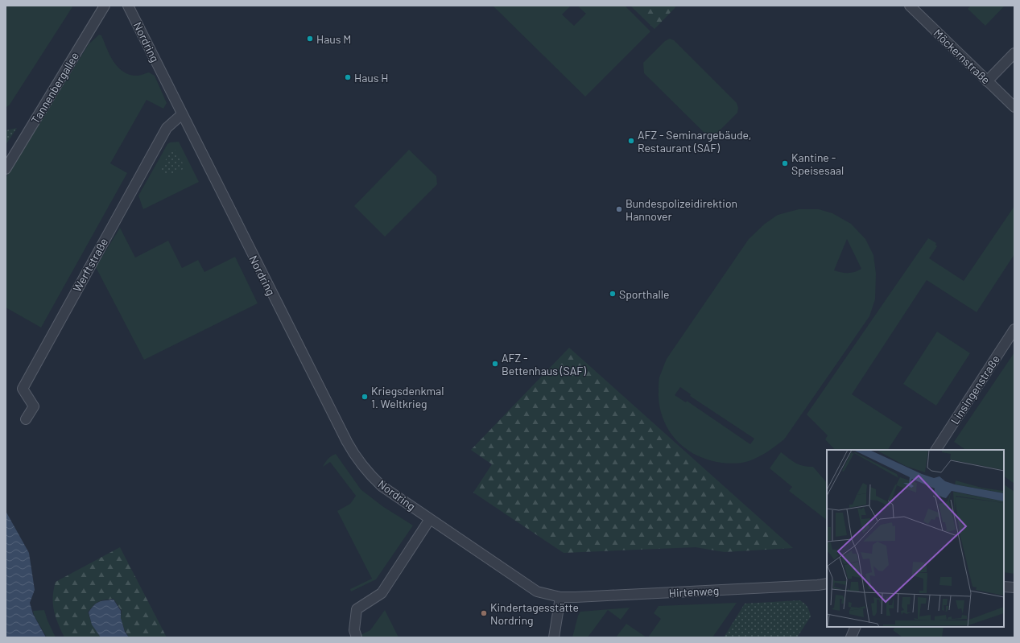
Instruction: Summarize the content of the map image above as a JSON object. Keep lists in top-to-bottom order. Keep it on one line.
{"streets":{"street":["Nordring","Möckernstraße","Tannenbergallee","Werftstraße","Linsingenstraße","Hirtenweg"]},"crossings":[["Nordring","Werftstraße"],["Nordring","Hirtenweg"]],"places":["Haus M","Haus H","AFZ - Seminargebäude, Restaurant (SAF)","Kantine - Speisesaal","Bundespolizeidirektion Hannover","Sporthalle","AFZ - Bettenhaus (SAF)","Kriegsdenkmal 1. Weltkrieg","Kindertagesstätte Nordring"]}
